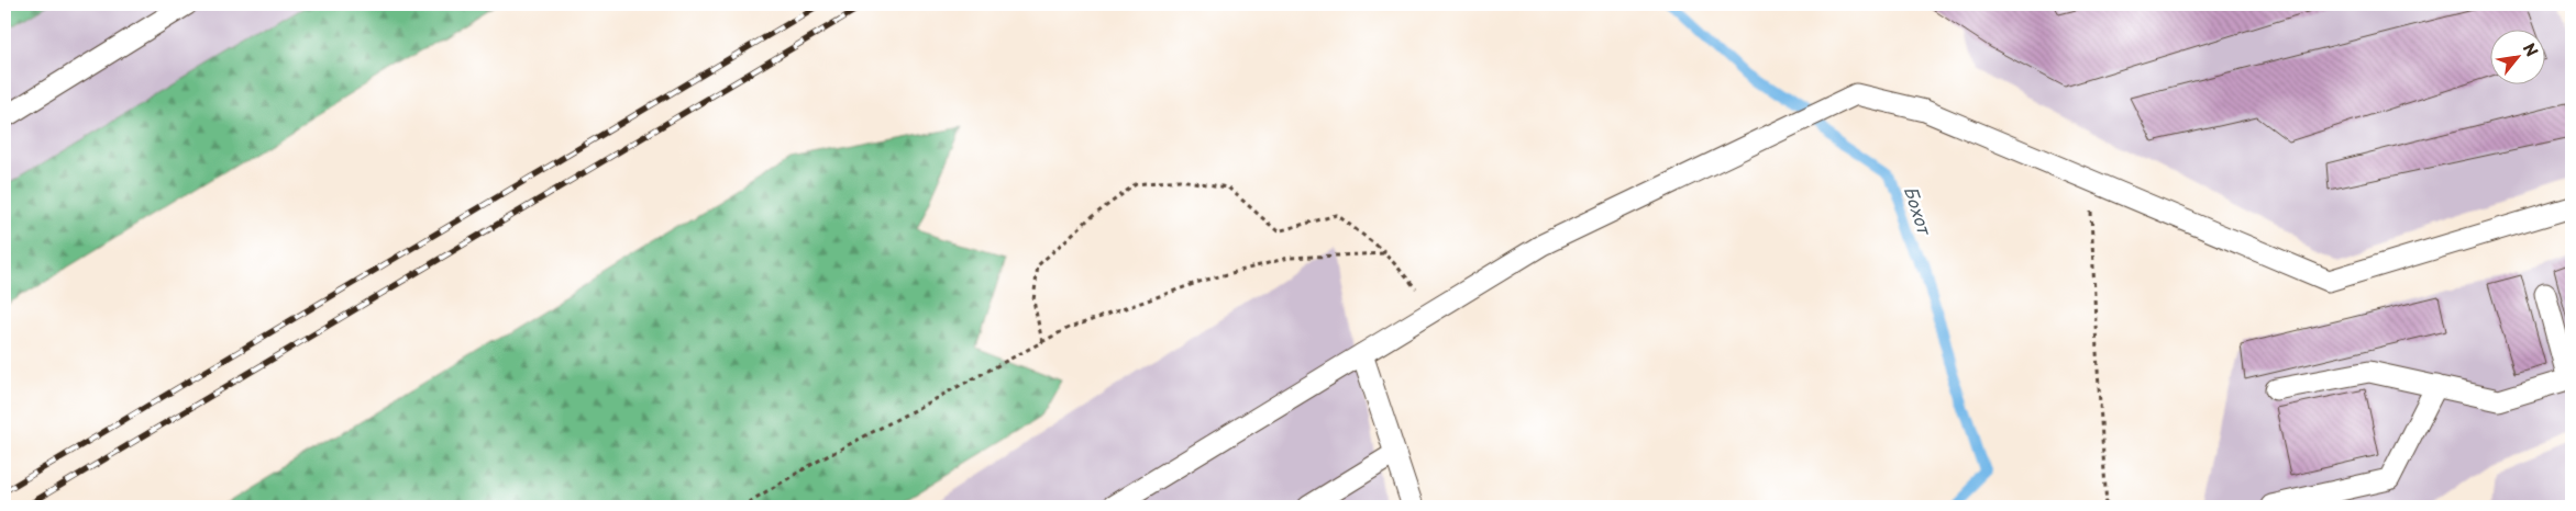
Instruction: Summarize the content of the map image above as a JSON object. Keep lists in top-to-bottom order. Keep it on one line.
{"water":["Бохот"],"north":"top right"}
